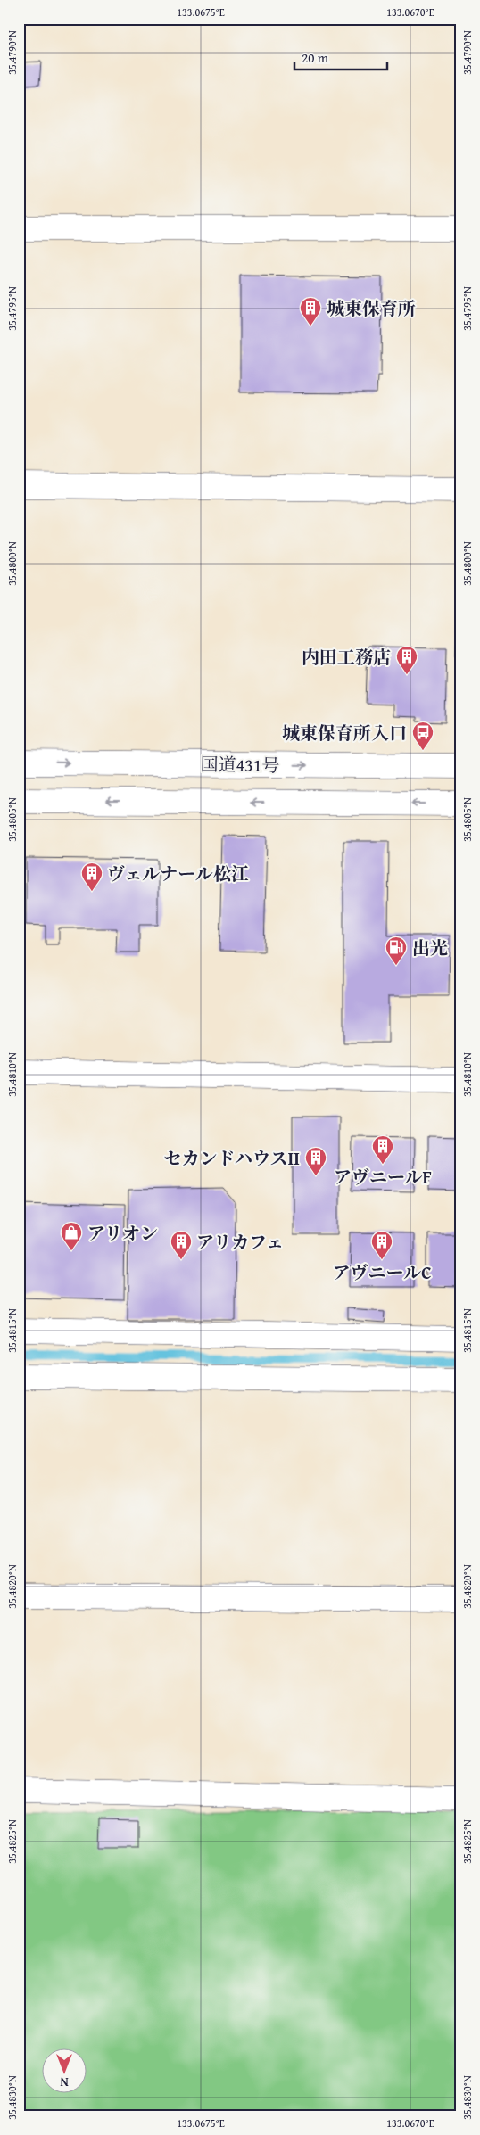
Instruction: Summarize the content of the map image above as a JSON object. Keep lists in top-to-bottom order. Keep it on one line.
{"streets":{"main road":["国道431号"]},"places":{"building":["城東保育所","内田工務店","ヴェルナール松江","アヴニールF","セカンドハウスⅡ","アリカフェ","アヴニールC"],"bus stop":["城東保育所入口"],"fuel station":["出光"],"shop":["アリオン"]},"scale_bar":"20 m","north":"bottom","coordinates":["133.0675°E","133.0670°E","35.4790°N","35.4795°N","35.4800°N","35.4805°N","35.4810°N","35.4815°N","35.4820°N","35.4825°N","35.4830°N"]}
